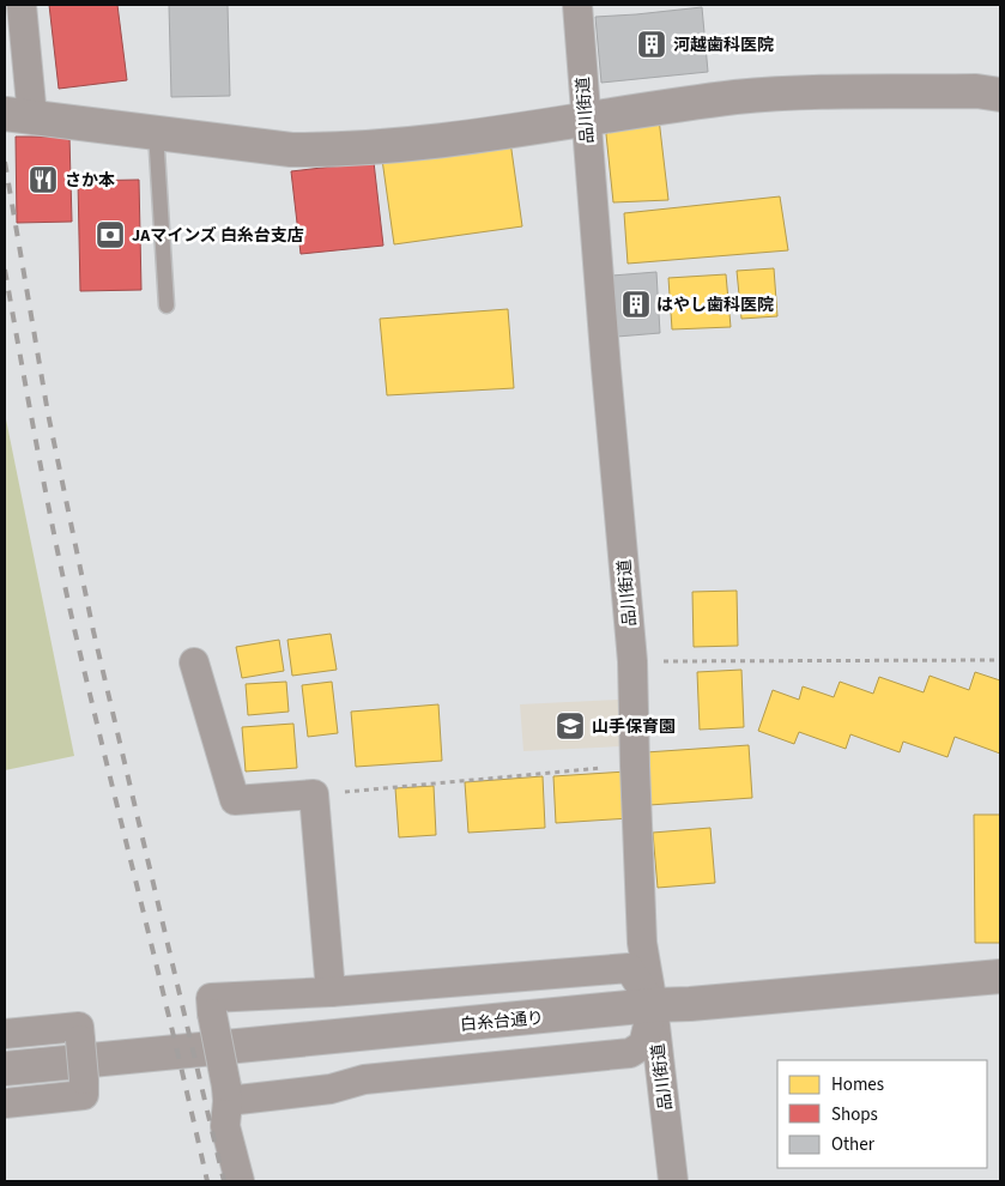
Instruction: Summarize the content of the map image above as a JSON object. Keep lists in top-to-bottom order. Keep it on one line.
{"streets":{"street":["品川街道","白糸台通り"]},"crossings":[["品川街道","白糸台通り"]],"places":{"building":["河越歯科医院","はやし歯科医院"],"restaurant":["さか本"],"bank":["JAマインズ 白糸台支店"],"school or university":["山手保育園"]},"legend":["Homes","Shops","Other"]}
